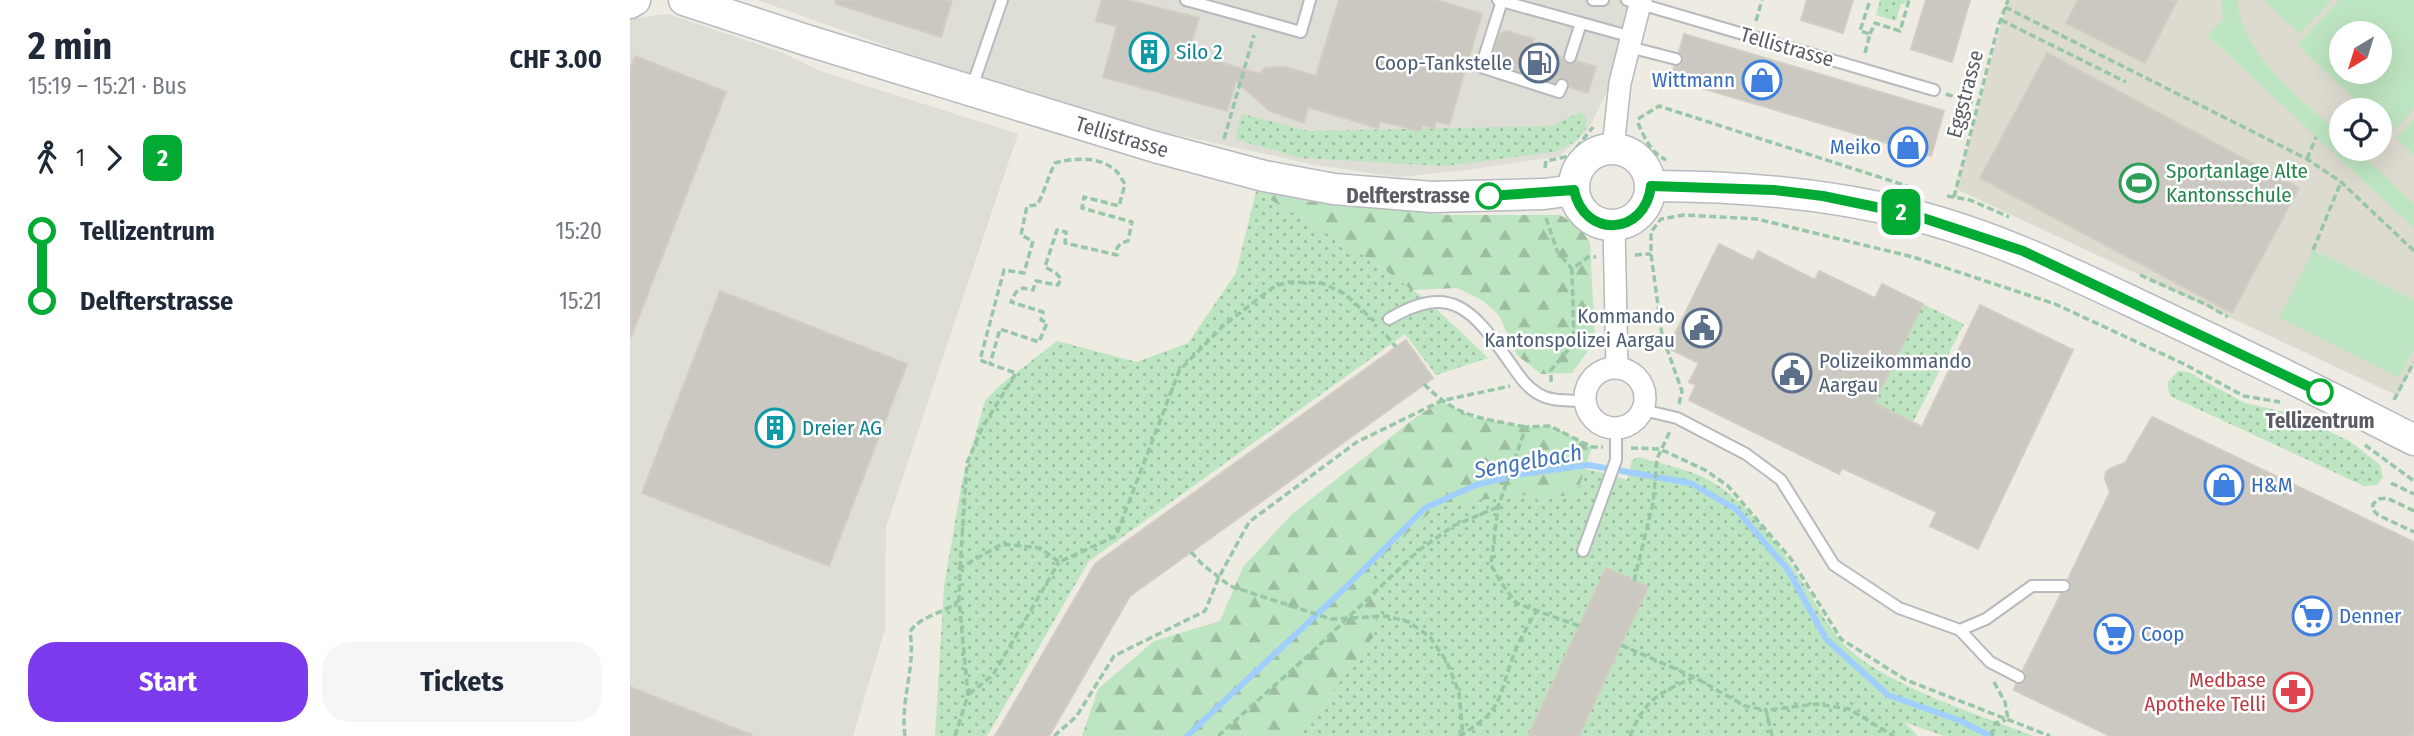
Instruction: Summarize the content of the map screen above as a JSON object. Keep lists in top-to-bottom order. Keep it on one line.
{"streets":{"main road":["Tellistrasse"],"path":["Eggstrasse"]},"water":["Sengelbach"],"places":{"building":["Silo 2","Dreier AG"],"fuel station":["Coop-Tankstelle"],"shop":["Wittmann","Meiko","H&M"],"sports":["Sportanlage Alte Kantonsschule"],"other":["Delfterstrasse","Tellizentrum"],"public building":["Kommando Kantonspolizei Aargau","Polizeikommando Aargau"],"supermarket":["Denner","Coop"],"pharmacy":["Medbase Apotheke Telli"]},"lines":["bus line 2"],"north":"bottom left","page":{"heading":["2 min","15:19 – 15:21 · Bus","CHF 3.00"],"on_map":"2","legs":["1","2"],"list":[{"name":"Tellizentrum","value":"15:20"},{"name":"Delfterstrasse","value":"15:21"}],"buttons":["Start","Tickets"]}}
